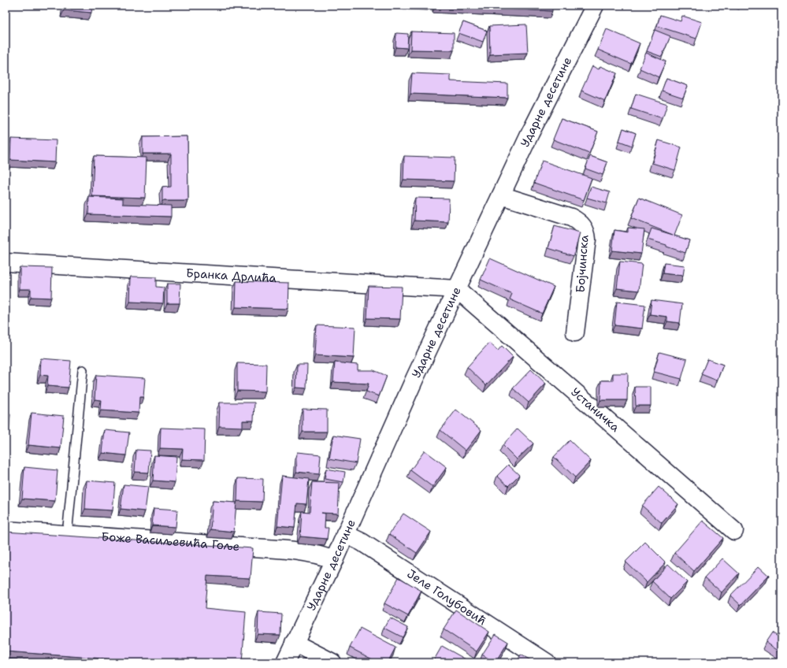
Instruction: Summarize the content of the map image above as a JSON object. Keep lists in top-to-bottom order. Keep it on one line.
{"streets":{"street":["Ударне десетине","Бојчинска","Бранка Дрлића","Устаничка","Боже Васиљевића Гоље","Јеле Голубовић"]},"crossings":[["Ударне десетине","Бојчинска"],["Ударне десетине","Бранка Дрлића"],["Ударне десетине","Устаничка"],["Ударне десетине","Боже Васиљевића Гоље"],["Ударне десетине","Јеле Голубовић"],["Бранка Дрлића","Устаничка"]]}
